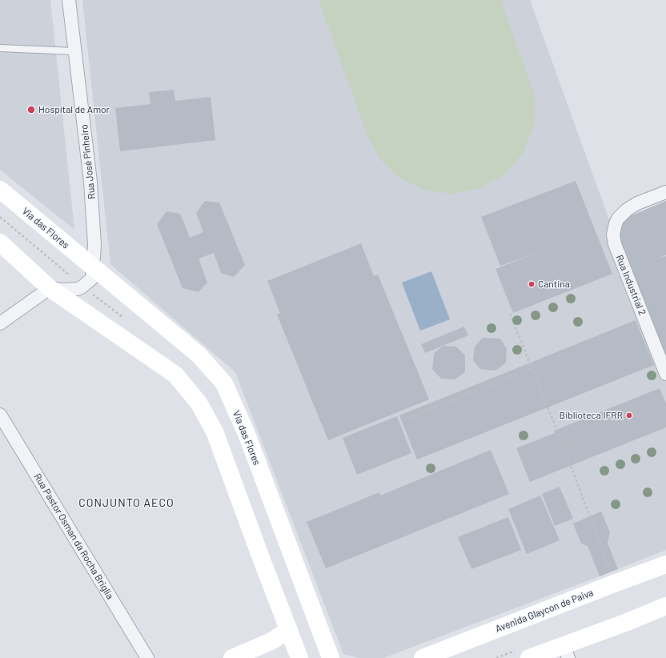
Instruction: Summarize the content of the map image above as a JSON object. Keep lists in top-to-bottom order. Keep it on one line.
{"streets":{"main road":["Via das Flores","Avenida Glaycon de Paiva"],"street":["Rua José Pinheiro","Rua Industrial 2","Rua Pastor Osman da Rocha Briglia"]},"crossings":[["Rua José Pinheiro","Via das Flores"]],"districts":["CONJUNTO AECO"],"places":["Hospital de Amor","Cantina","Biblioteca IFRR"]}
